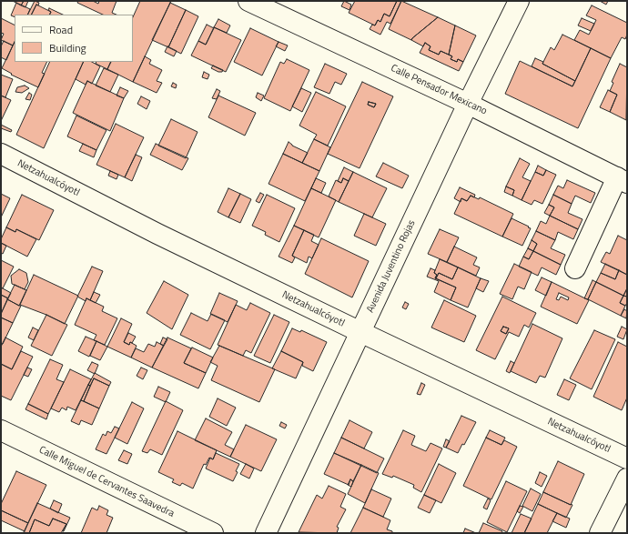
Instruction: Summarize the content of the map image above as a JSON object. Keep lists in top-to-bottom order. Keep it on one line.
{"streets":{"street":["Calle Pensador Mexicano","Netzahualcóyotl","Avenida Juventino Rojas","Calle Miguel de Cervantes Saavedra"]},"crossings":[["Calle Pensador Mexicano","Avenida Juventino Rojas"],["Netzahualcóyotl","Avenida Juventino Rojas"]],"legend":["Road","Building"]}
